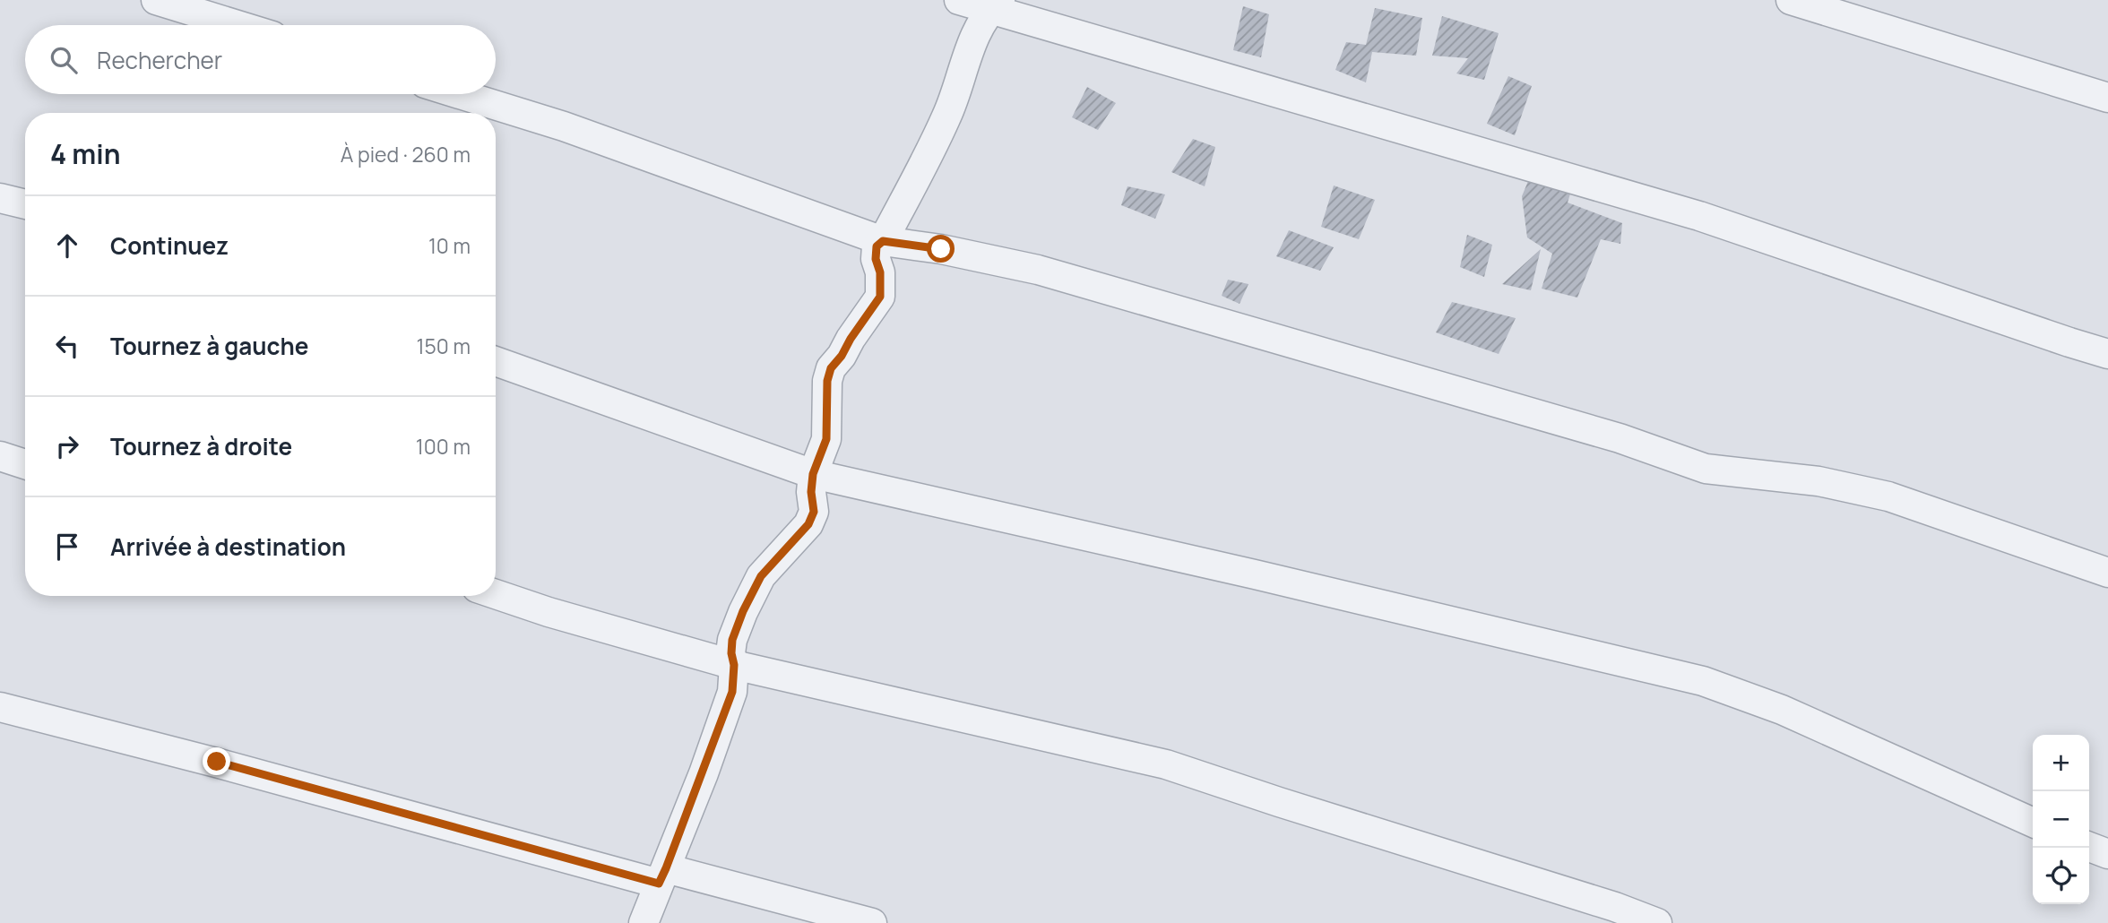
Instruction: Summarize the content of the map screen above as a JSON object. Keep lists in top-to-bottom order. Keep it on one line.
{"page":{"search":"Rechercher","heading":["4 min","À pied · 260 m"],"list":[["Continuez","10 m"],["Tournez à gauche","150 m"],["Tournez à droite","100 m"],"Arrivée à destination"],"map_buttons":["+","−"]}}
